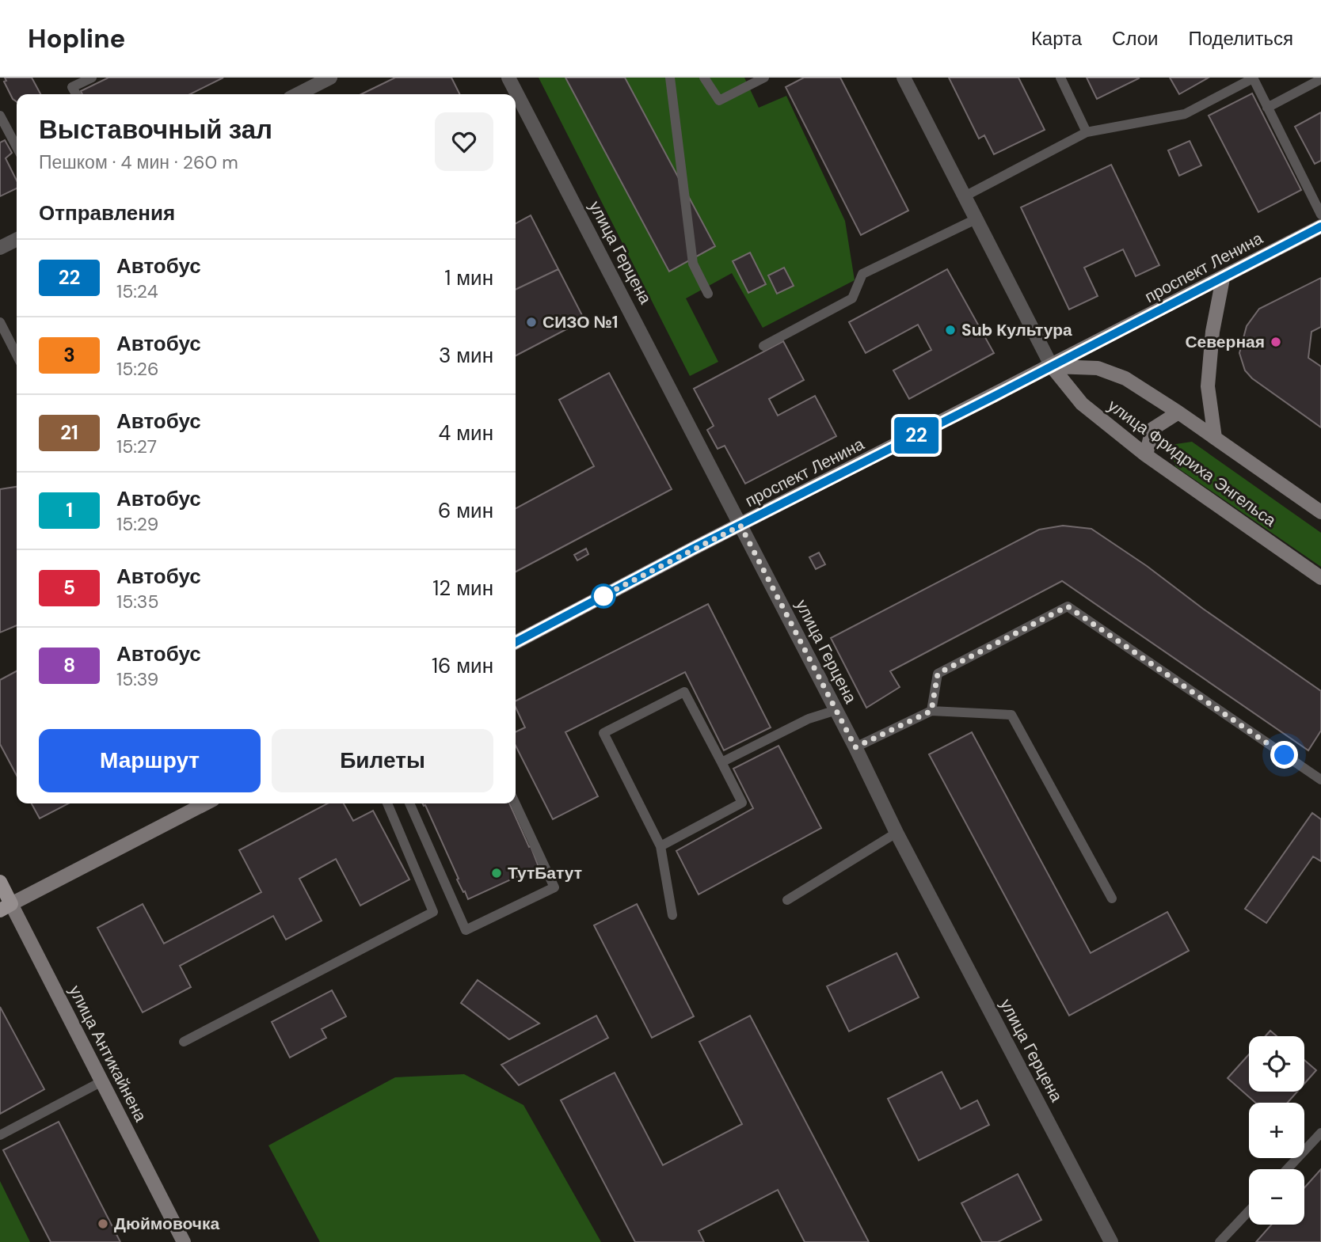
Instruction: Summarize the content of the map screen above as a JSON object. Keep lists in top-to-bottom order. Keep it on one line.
{"streets":{"main road":["проспект Ленина","улица Фридриха Энгельса","улица Антикайнена"],"street":["улица Герцена"]},"crossings":[["улица Герцена","проспект Ленина"],["проспект Ленина","улица Фридриха Энгельса"]],"places":["СИЗО №1","Sub Культура","Северная","ТутБатут","Дюймовочка"],"lines":["bus line 22"],"page":{"header":"Hopline","nav":["Карта","Слои","Поделиться"],"on_map":"22","heading":[["Выставочный зал","Пешком · 4 мин · 260 m"],"Отправления"],"list":[{"mark":"22","name":"Автобус","note":"15:24","value":"1 мин"},{"mark":"3","name":"Автобус","note":"15:26","value":"3 мин"},{"mark":"21","name":"Автобус","note":"15:27","value":"4 мин"},{"mark":"1","name":"Автобус","note":"15:29","value":"6 мин"},{"mark":"5","name":"Автобус","note":"15:35","value":"12 мин"},{"mark":"8","name":"Автобус","note":"15:39","value":"16 мин"}],"buttons":["Маршрут","Билеты"],"map_buttons":["+","−"]}}
